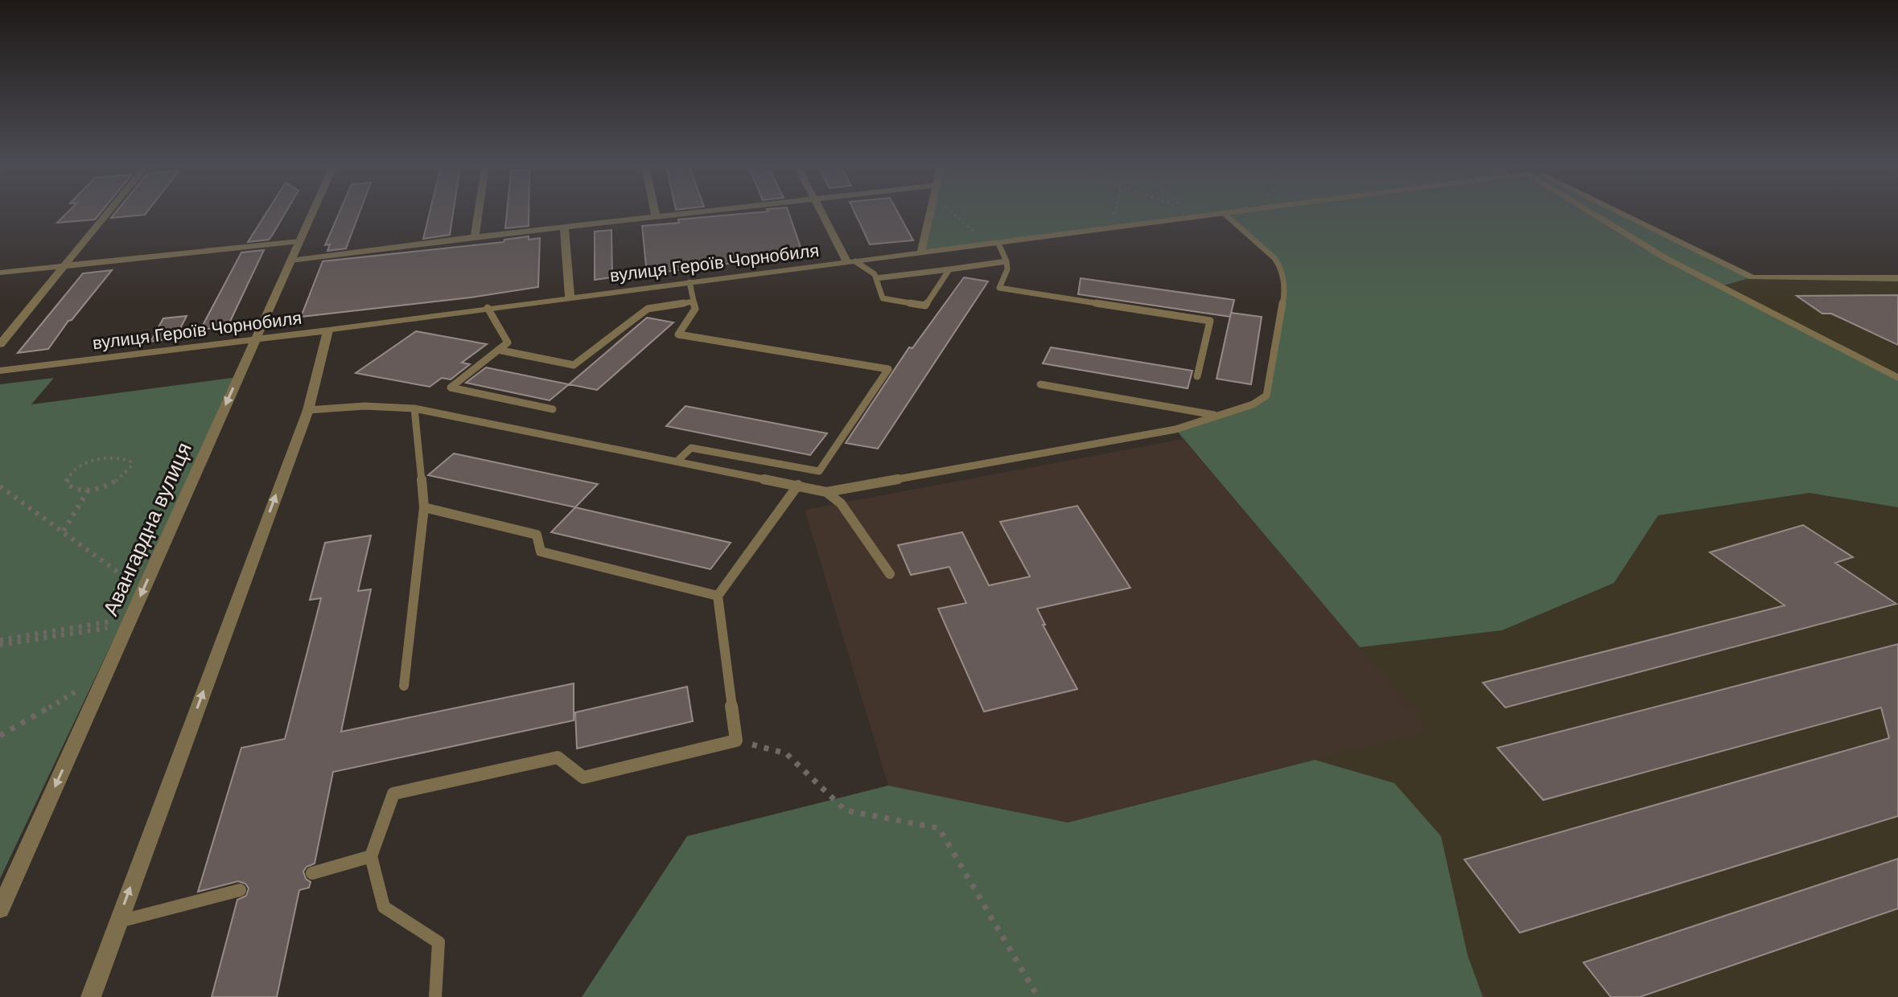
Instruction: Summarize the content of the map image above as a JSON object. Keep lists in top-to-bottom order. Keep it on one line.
{"streets":{"street":["вулиця Героїв Чорнобиля","Авангардна вулиця"]},"crossings":[["вулиця Героїв Чорнобиля","Авангардна вулиця"]]}
